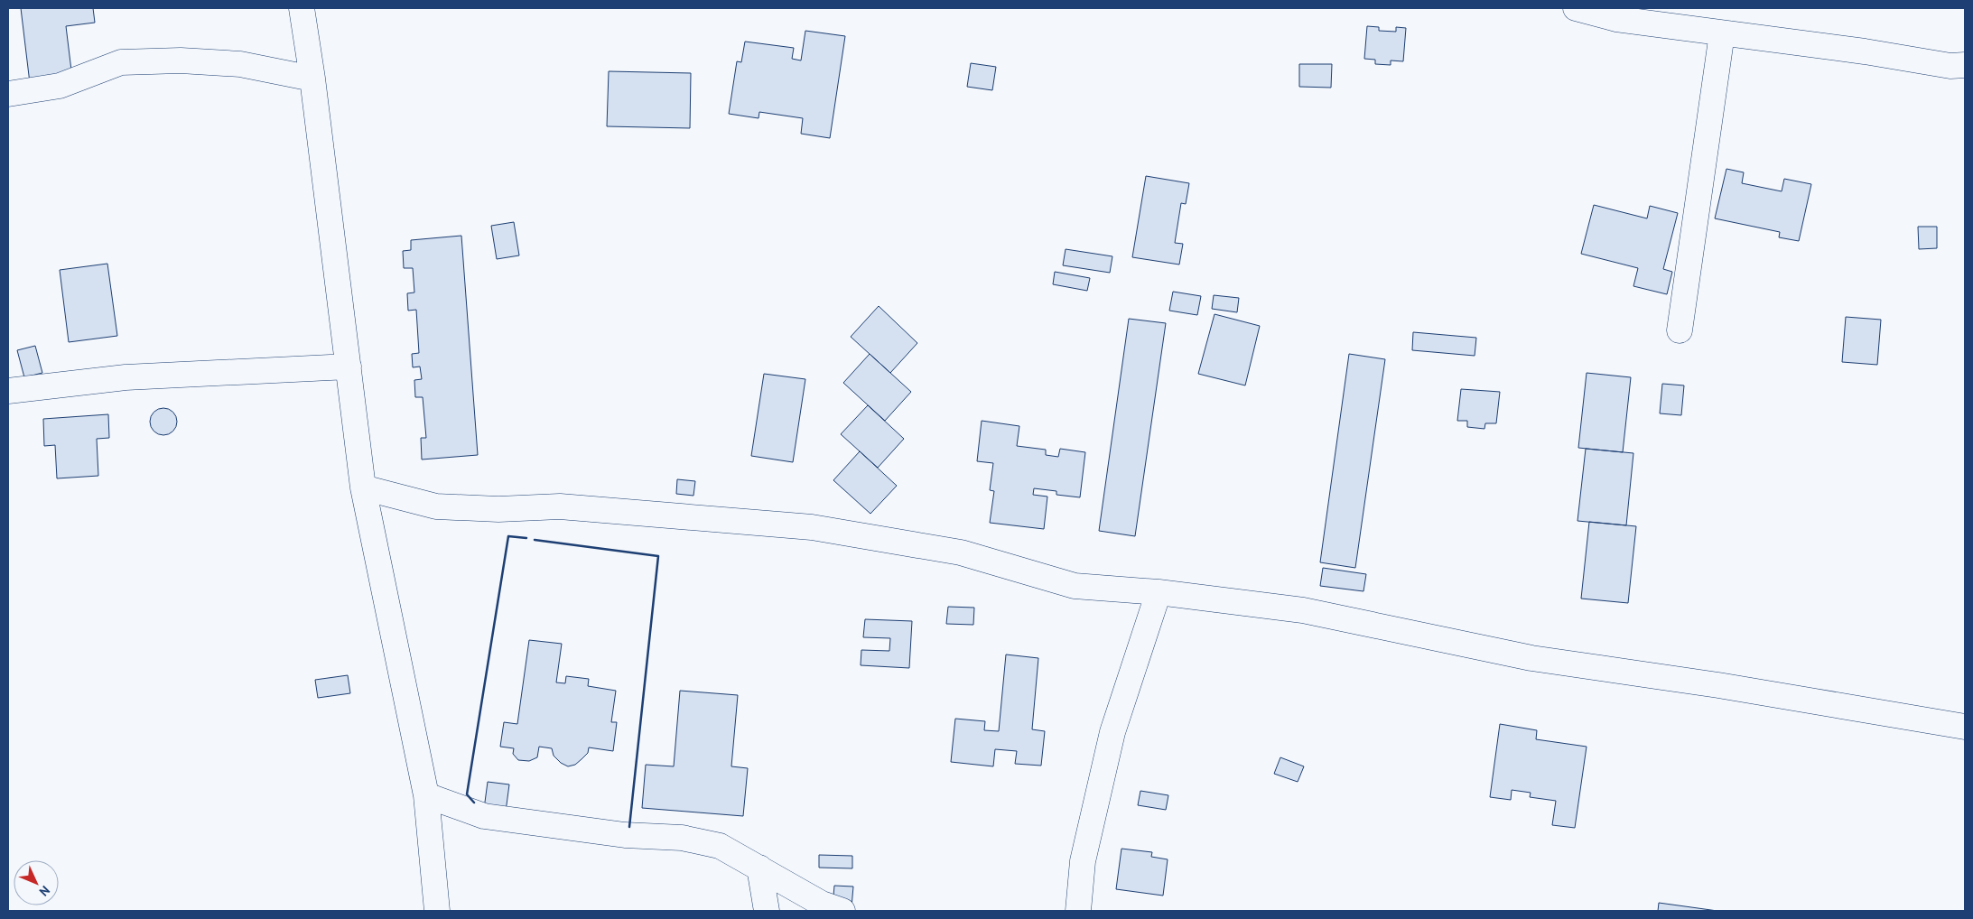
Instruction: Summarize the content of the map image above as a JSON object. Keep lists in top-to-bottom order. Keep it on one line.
{"north":"bottom right"}
